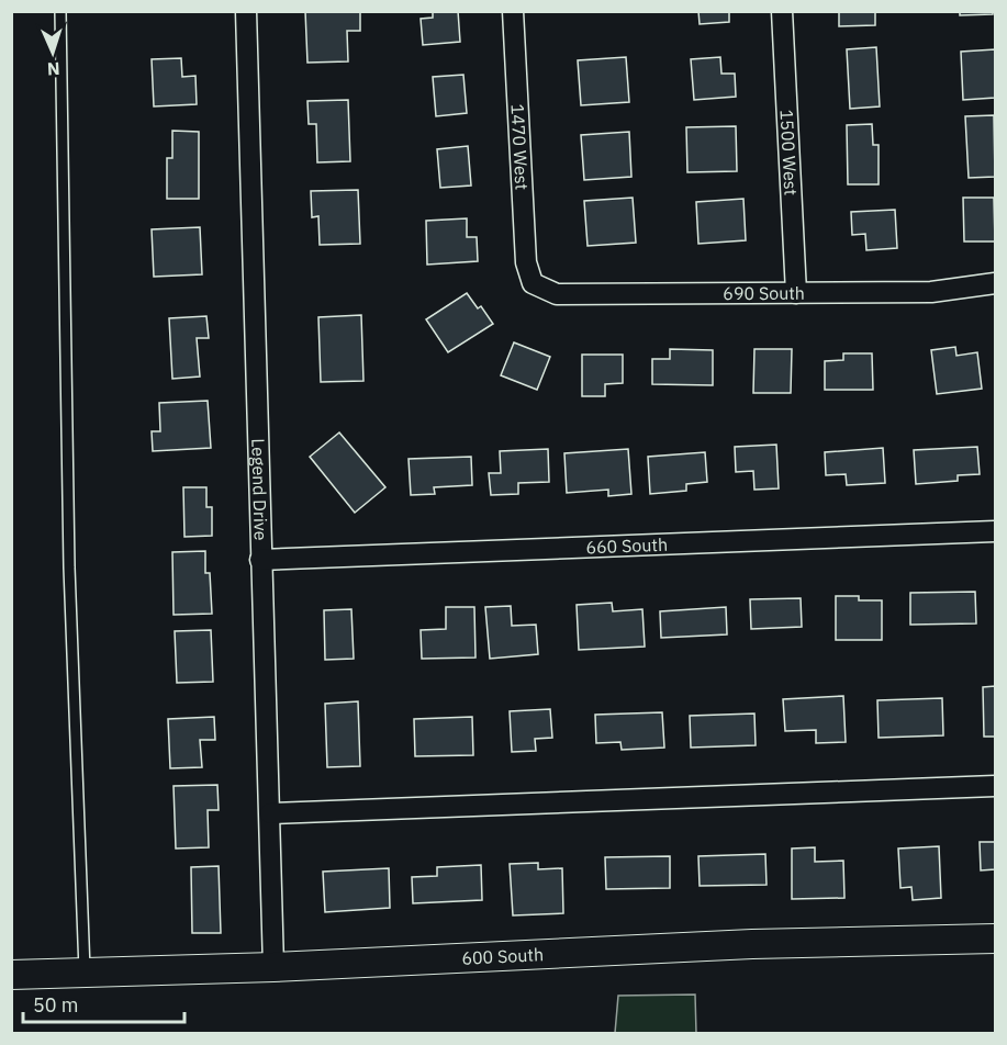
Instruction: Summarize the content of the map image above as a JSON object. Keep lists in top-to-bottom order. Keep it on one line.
{"streets":{"main road":["600 South"],"street":["1470 West","1500 West","690 South","Legend Drive","660 South"]},"crossings":[["1470 West","690 South"],["1500 West","690 South"],["Legend Drive","660 South"],["Legend Drive","600 South"]],"scale_bar":"50 m","north":"bottom"}
